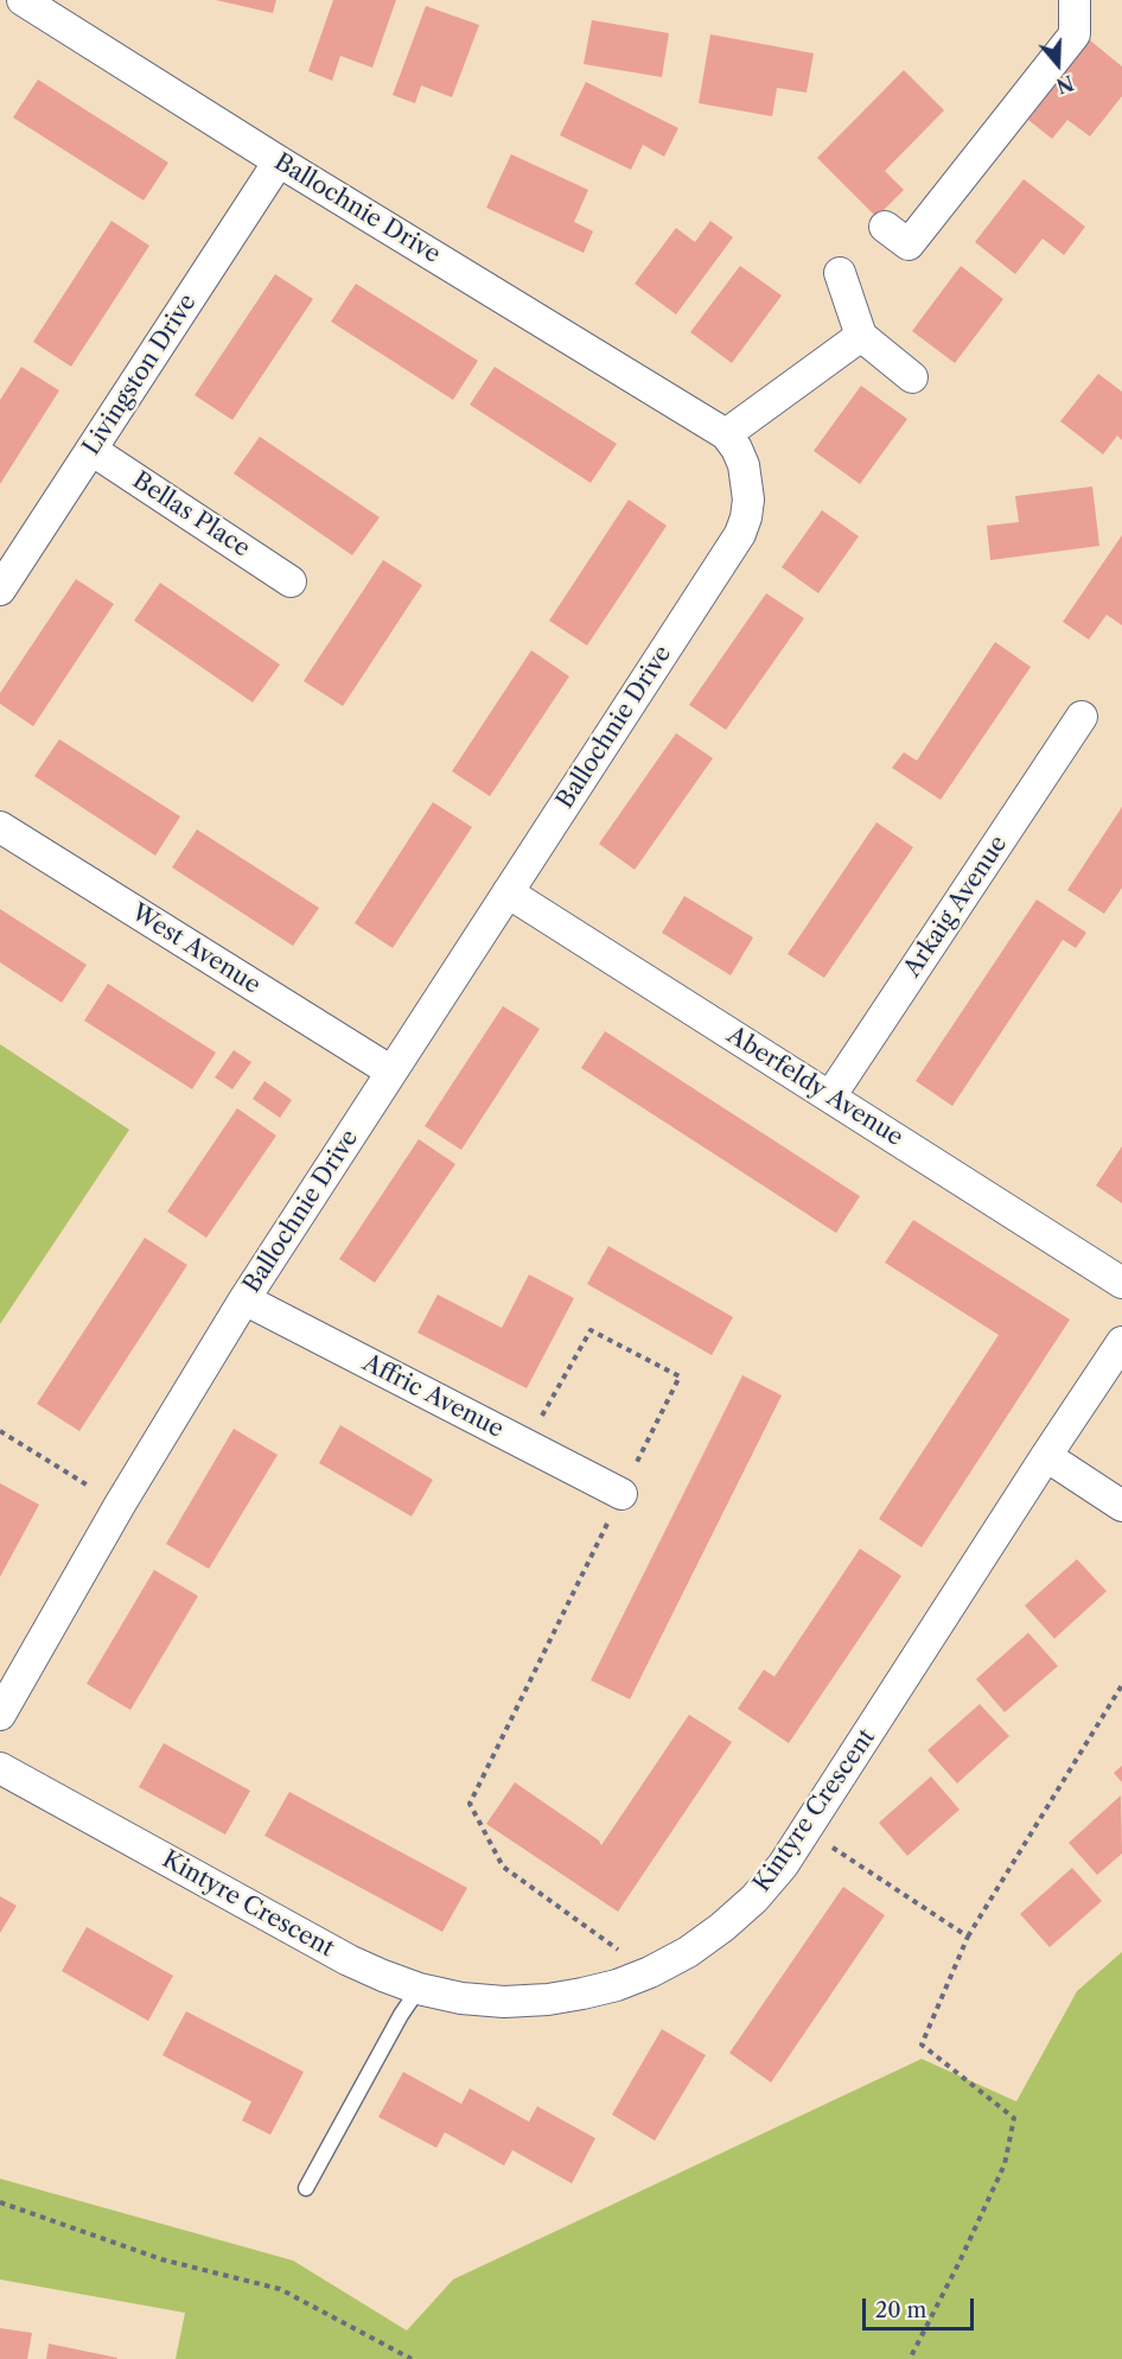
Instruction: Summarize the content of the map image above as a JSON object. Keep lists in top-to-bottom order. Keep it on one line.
{"streets":{"street":["Ballochnie Drive","Livingston Drive","Bellas Place","Arkaig Avenue","West Avenue","Aberfeldy Avenue","Affric Avenue","Kintyre Crescent"]},"crossings":[["Ballochnie Drive","Livingston Drive"],["Ballochnie Drive","West Avenue"],["Ballochnie Drive","Aberfeldy Avenue"],["Ballochnie Drive","Affric Avenue"],["Livingston Drive","Bellas Place"],["Arkaig Avenue","Aberfeldy Avenue"]],"scale_bar":"20 m","north":"bottom"}
